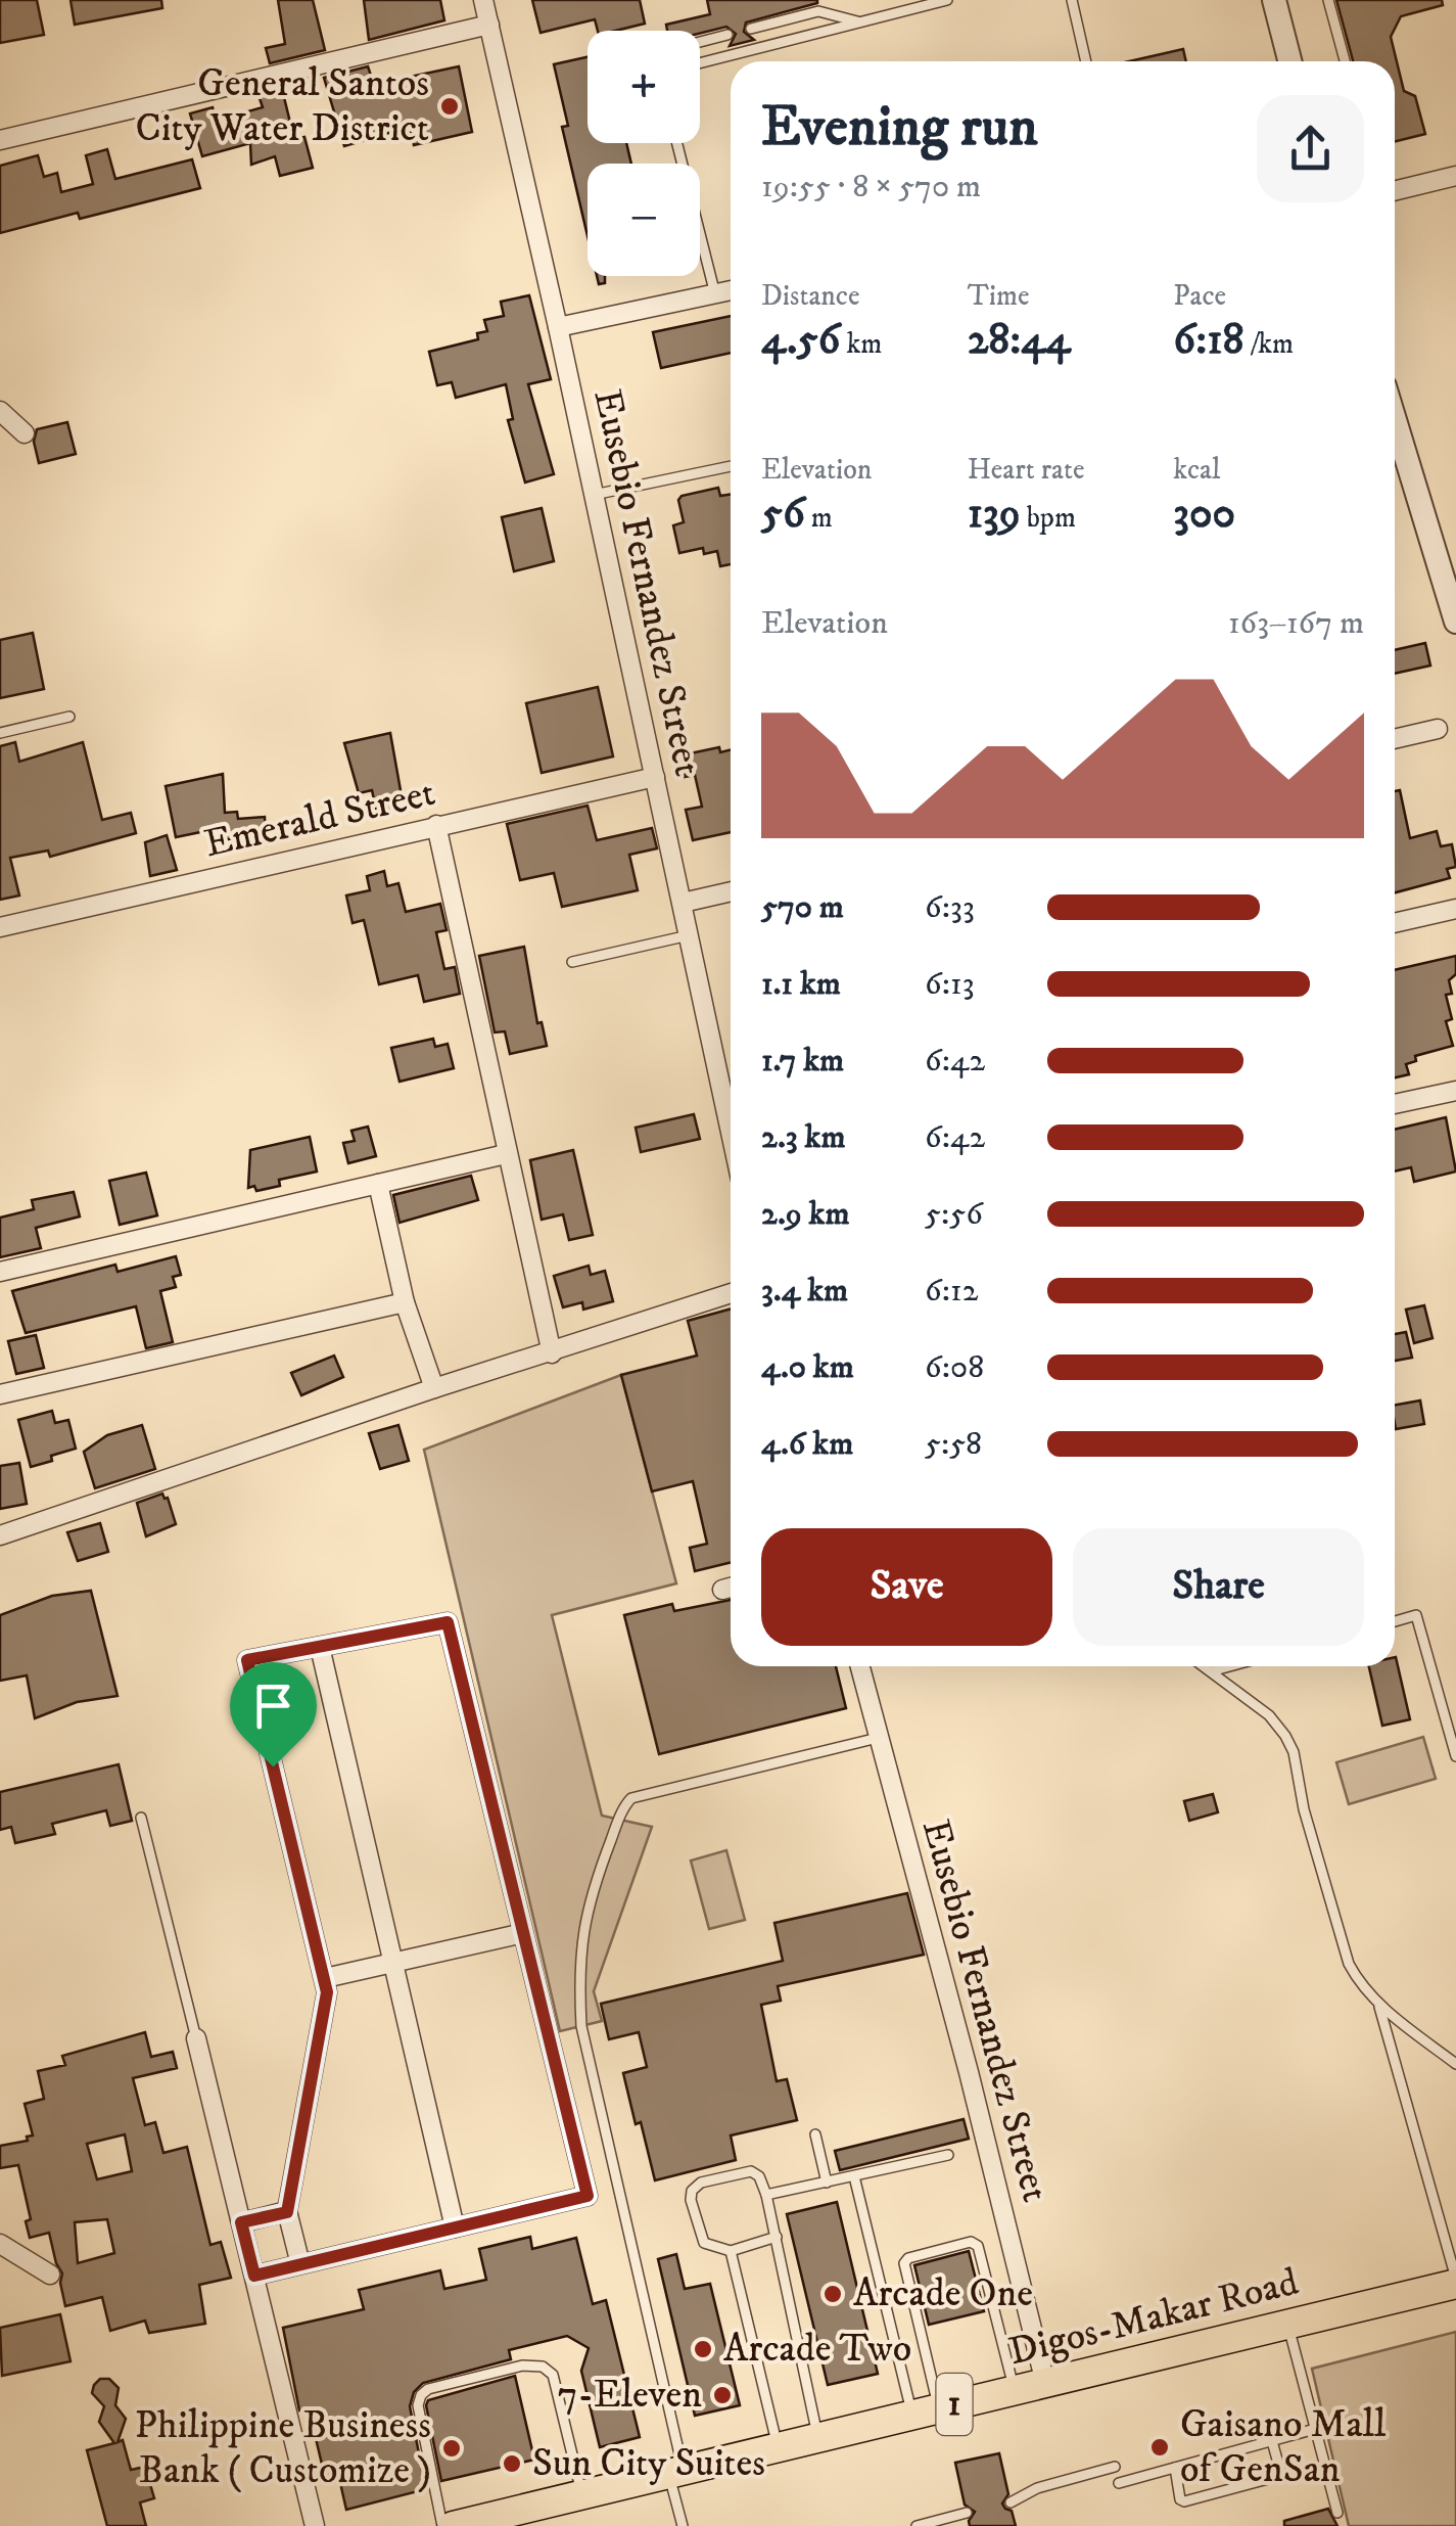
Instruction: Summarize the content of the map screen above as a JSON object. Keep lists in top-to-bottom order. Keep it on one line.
{"streets":{"main road":["Digos-Makar Road","1"],"street":["Eusebio Fernandez Street","Emerald Street"]},"crossings":[["Eusebio Fernandez Street","Emerald Street"],["Eusebio Fernandez Street","Digos-Makar Road"]],"places":["General Santos City Water District","Arcade One","Arcade Two","7-Eleven","Gaisano Mall of GenSan","Philippine Business Bank ( Customize )","Sun City Suites"],"page":{"map_buttons":["+","−"],"heading":["Evening run","19:55 · 8 × 570 m"],"stats":[["Distance","4.56 km"],["Time","28:44"],["Pace","6:18 /km"],["Elevation","56 m"],["Heart rate","139 bpm"],["kcal","300"]],"chart":["Elevation","163–167 m"],"list":[{"name":"570 m","note":"6:33"},{"name":"1.1 km","note":"6:13"},{"name":"1.7 km","note":"6:42"},{"name":"2.3 km","note":"6:42"},{"name":"2.9 km","note":"5:56"},{"name":"3.4 km","note":"6:12"},{"name":"4.0 km","note":"6:08"},{"name":"4.6 km","note":"5:58"}],"buttons":["Save","Share"]}}
